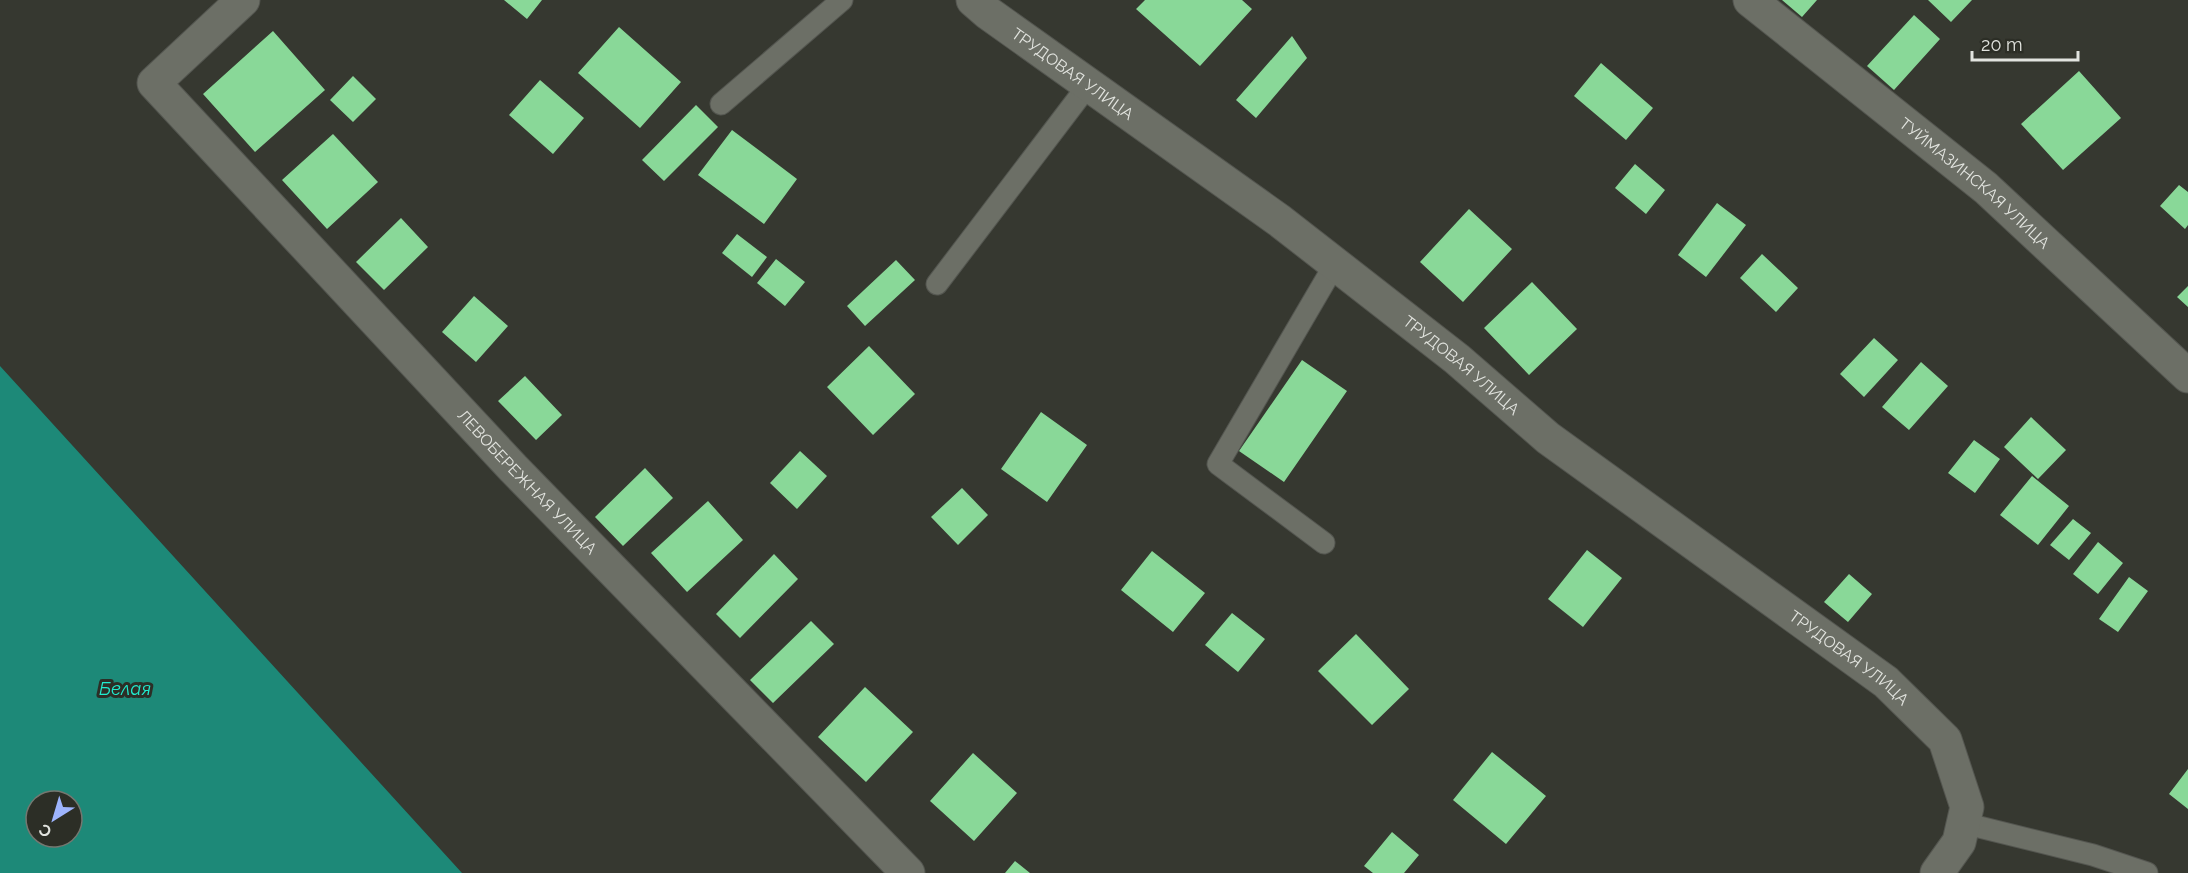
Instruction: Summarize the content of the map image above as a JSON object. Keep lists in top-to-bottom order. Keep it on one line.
{"streets":{"street":["ТРУДОВАЯ УЛИЦА","ТУЙМАЗИНСКАЯ УЛИЦА","ЛЕВОБЕРЕЖНАЯ УЛИЦА"]},"water":["Белая"],"scale_bar":"20 m","north":"bottom left"}
